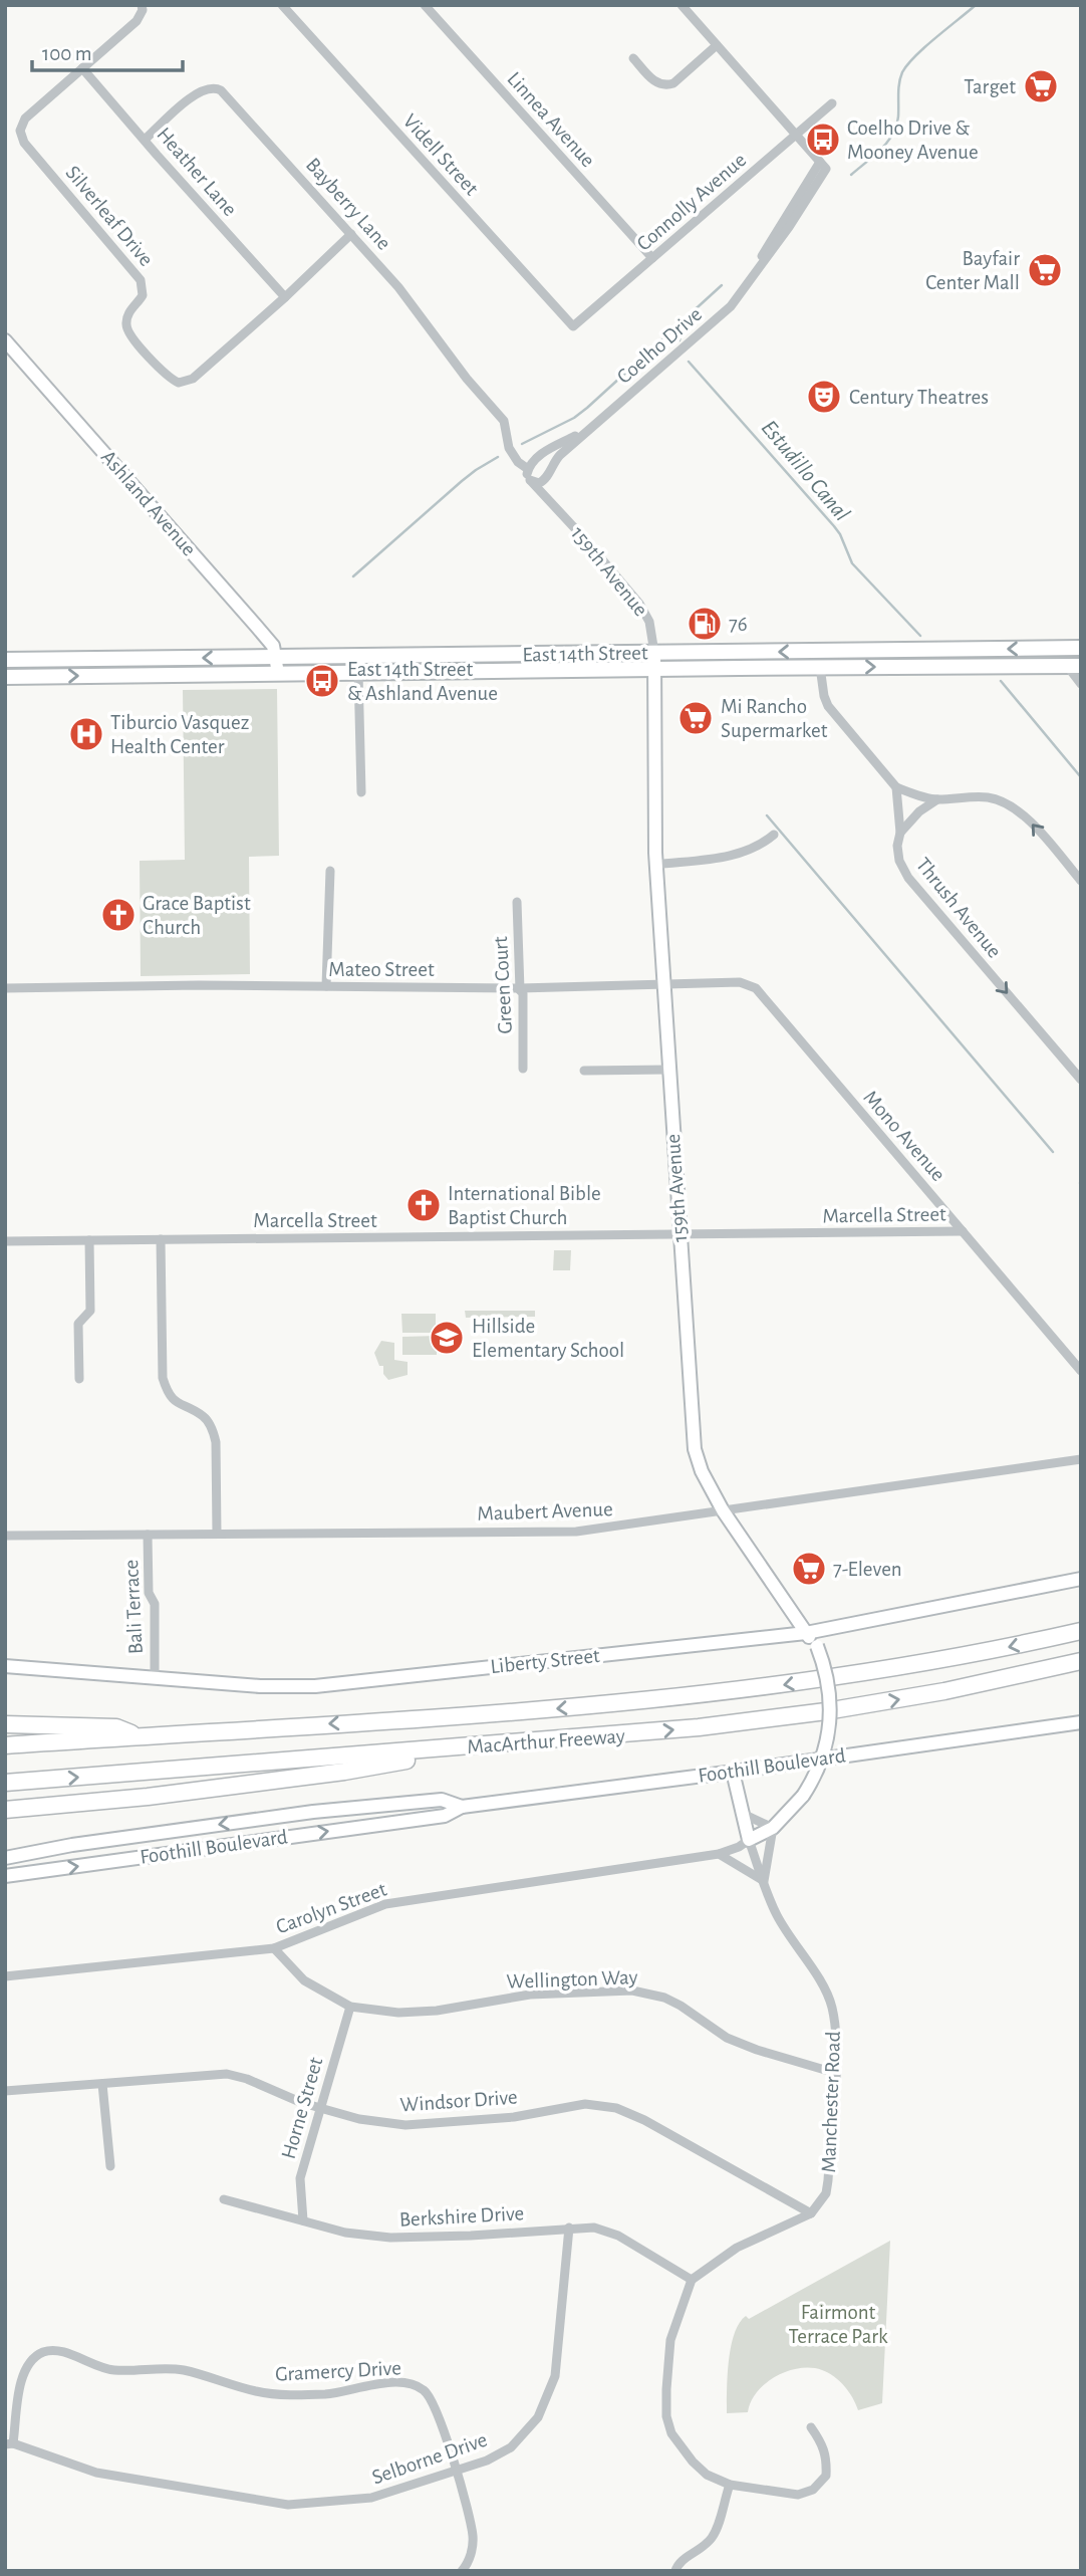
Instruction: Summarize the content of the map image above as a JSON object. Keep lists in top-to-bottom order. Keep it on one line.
{"streets":{"highway":["MacArthur Freeway"],"main road":["East 14th Street"],"street":["Linnea Avenue","Videll Street","Heather Lane","Connolly Avenue","Bayberry Lane","Silverleaf Drive","Coelho Drive","Ashland Avenue","159th Avenue","Thrush Avenue","Mateo Street","Green Court","Mono Avenue","Marcella Street","Maubert Avenue","Bali Terrace","Liberty Street","Foothill Boulevard","Carolyn Street","Wellington Way","Windsor Drive","Manchester Road","Horne Street","Berkshire Drive","Gramercy Drive","Selborne Drive"]},"crossings":[["Linnea Avenue","Connolly Avenue"],["Videll Street","Connolly Avenue"],["Heather Lane","Bayberry Lane"],["Heather Lane","Silverleaf Drive"],["Connolly Avenue","Coelho Drive"],["Bayberry Lane","Silverleaf Drive"],["Bayberry Lane","Coelho Drive"],["Bayberry Lane","159th Avenue"],["Coelho Drive","159th Avenue"],["Ashland Avenue","East 14th Street"],["159th Avenue","East 14th Street"],["159th Avenue","Mateo Street"],["159th Avenue","Marcella Street"],["159th Avenue","Maubert Avenue"],["159th Avenue","Liberty Street"],["159th Avenue","Carolyn Street"],["159th Avenue","Manchester Road"],["Mateo Street","Green Court"],["Mateo Street","Mono Avenue"],["Mono Avenue","Marcella Street"],["Maubert Avenue","Bali Terrace"],["Bali Terrace","Liberty Street"],["Foothill Boulevard","Manchester Road"],["Carolyn Street","Wellington Way"],["Carolyn Street","Manchester Road"],["Wellington Way","Manchester Road"],["Wellington Way","Horne Street"],["Windsor Drive","Manchester Road"],["Windsor Drive","Horne Street"],["Horne Street","Berkshire Drive"],["Berkshire Drive","Selborne Drive"],["Gramercy Drive","Selborne Drive"]],"one_way":["Thrush Avenue"],"water":["Estudillo Canal"],"parks":["Fairmont Terrace Park"],"places":{"supermarket":["Target","Bayfair Center Mall","Mi Rancho Supermarket","7-Eleven"],"bus stop":["Coelho Drive & Mooney Avenue","East 14th Street & Ashland Avenue"],"theatre":["Century Theatres"],"fuel station":["76"],"hospital":["Tiburcio Vasquez Health Center"],"church":["Grace Baptist Church","International Bible Baptist Church"],"school or university":["Hillside Elementary School"]},"scale_bar":"100 m"}
